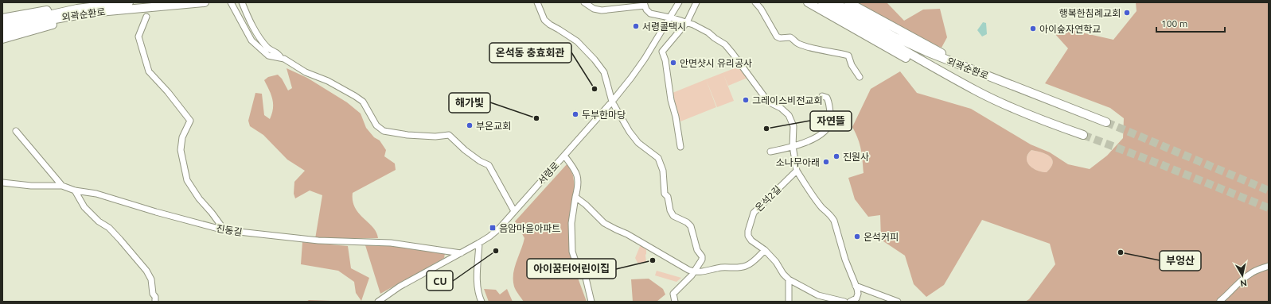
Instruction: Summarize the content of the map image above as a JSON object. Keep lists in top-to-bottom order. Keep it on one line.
{"streets":{"highway":["외곽순환로"],"street":["서령로","온석2길","진동길"]},"crossings":[["서령로","진동길"]],"places":{"other":["행복한침례교회","서령콜택시","아이숲자연학교","안면샷시 유리공사","온석동 충효회관","그레이스비전교회","두부한마당","해가빛","부온교회","자연뜰","진원사","소나무아래","온석커피","CU","부엉산","아이꿈터어린이집"],"transit":["음암마을아파트"]},"scale_bar":"100 m","north":"bottom"}
